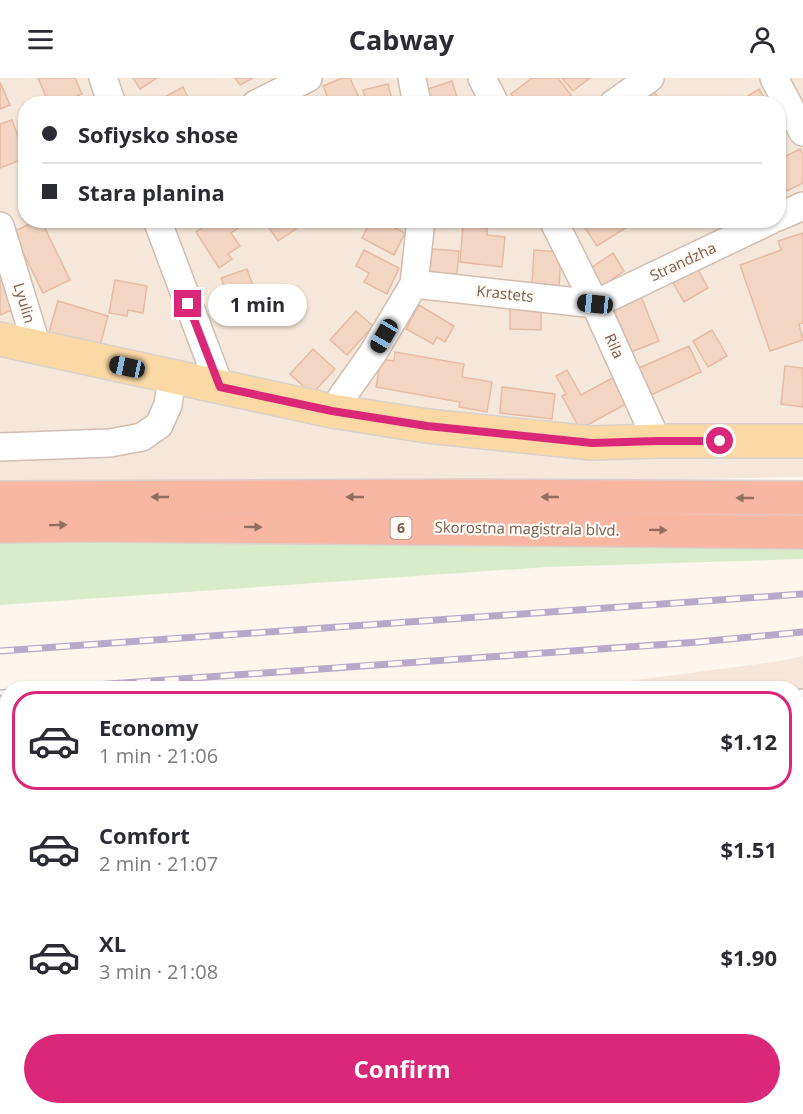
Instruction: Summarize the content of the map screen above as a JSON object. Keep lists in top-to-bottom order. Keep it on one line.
{"streets":{"highway":["6","Skorostna magistrala blvd."],"street":["Strandzha","Krastets","Lyulin","Rila"]},"crossings":[["Strandzha","Krastets"],["Strandzha","Rila"],["Krastets","Rila"]],"page":{"header":"Cabway","banner":["Sofiysko shose","Stara planina"],"bubble":"1 min","list":[{"name":"Economy","note":"1 min · 21:06","value":"$1.12"},{"name":"Comfort","note":"2 min · 21:07","value":"$1.51"},{"name":"XL","note":"3 min · 21:08","value":"$1.90"}],"buttons":"Confirm"}}
